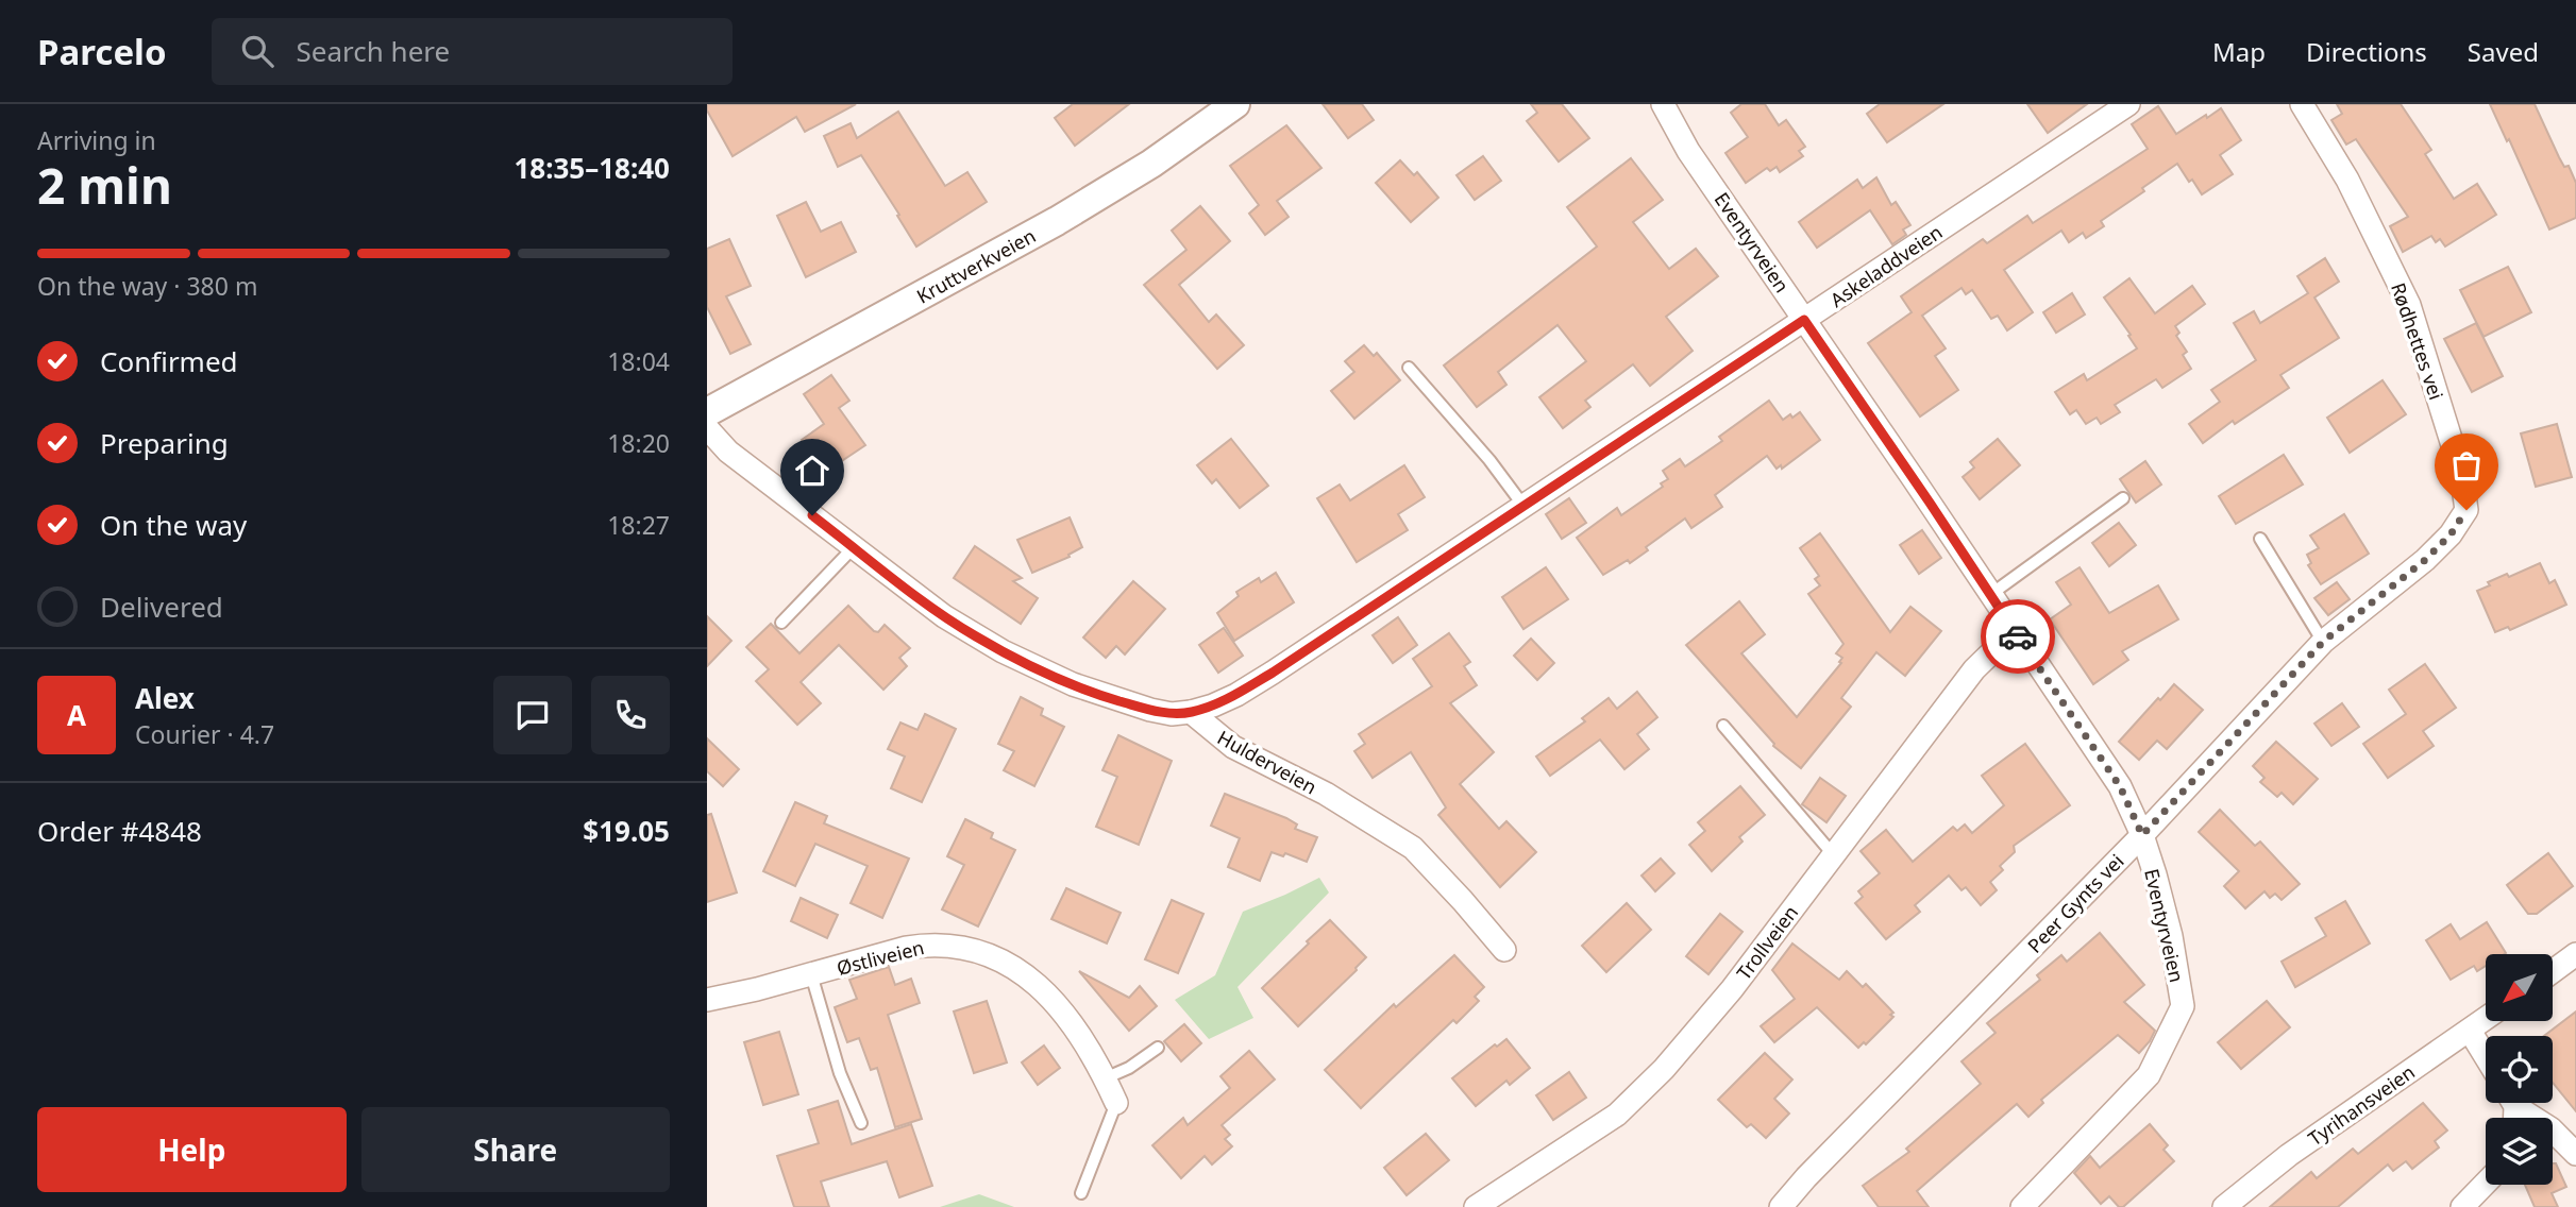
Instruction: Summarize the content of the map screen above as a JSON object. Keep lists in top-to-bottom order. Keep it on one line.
{"streets":{"street":["Eventyrveien","Kruttverkveien","Askeladdveien","Rødhettes vei","Hulderveien","Peer Gynts vei","Trollveien","Østliveien","Tyrihansveien"]},"crossings":[["Eventyrveien","Askeladdveien"],["Eventyrveien","Peer Gynts vei"],["Eventyrveien","Trollveien"],["Askeladdveien","Hulderveien"],["Rødhettes vei","Peer Gynts vei"]],"north":"bottom left","page":{"header":"Parcelo","search":"Search here","nav":["Map","Directions","Saved"],"heading":["2 min","Arriving in","18:35–18:40"],"panel":["Alex","Courier · 4.7","Order #4848","$19.05"],"bar":"On the way · 380 m","list":[["Confirmed","18:04"],["Preparing","18:20"],["On the way","18:27"],"Delivered"],"round":"A","buttons":["Help","Share"]}}
